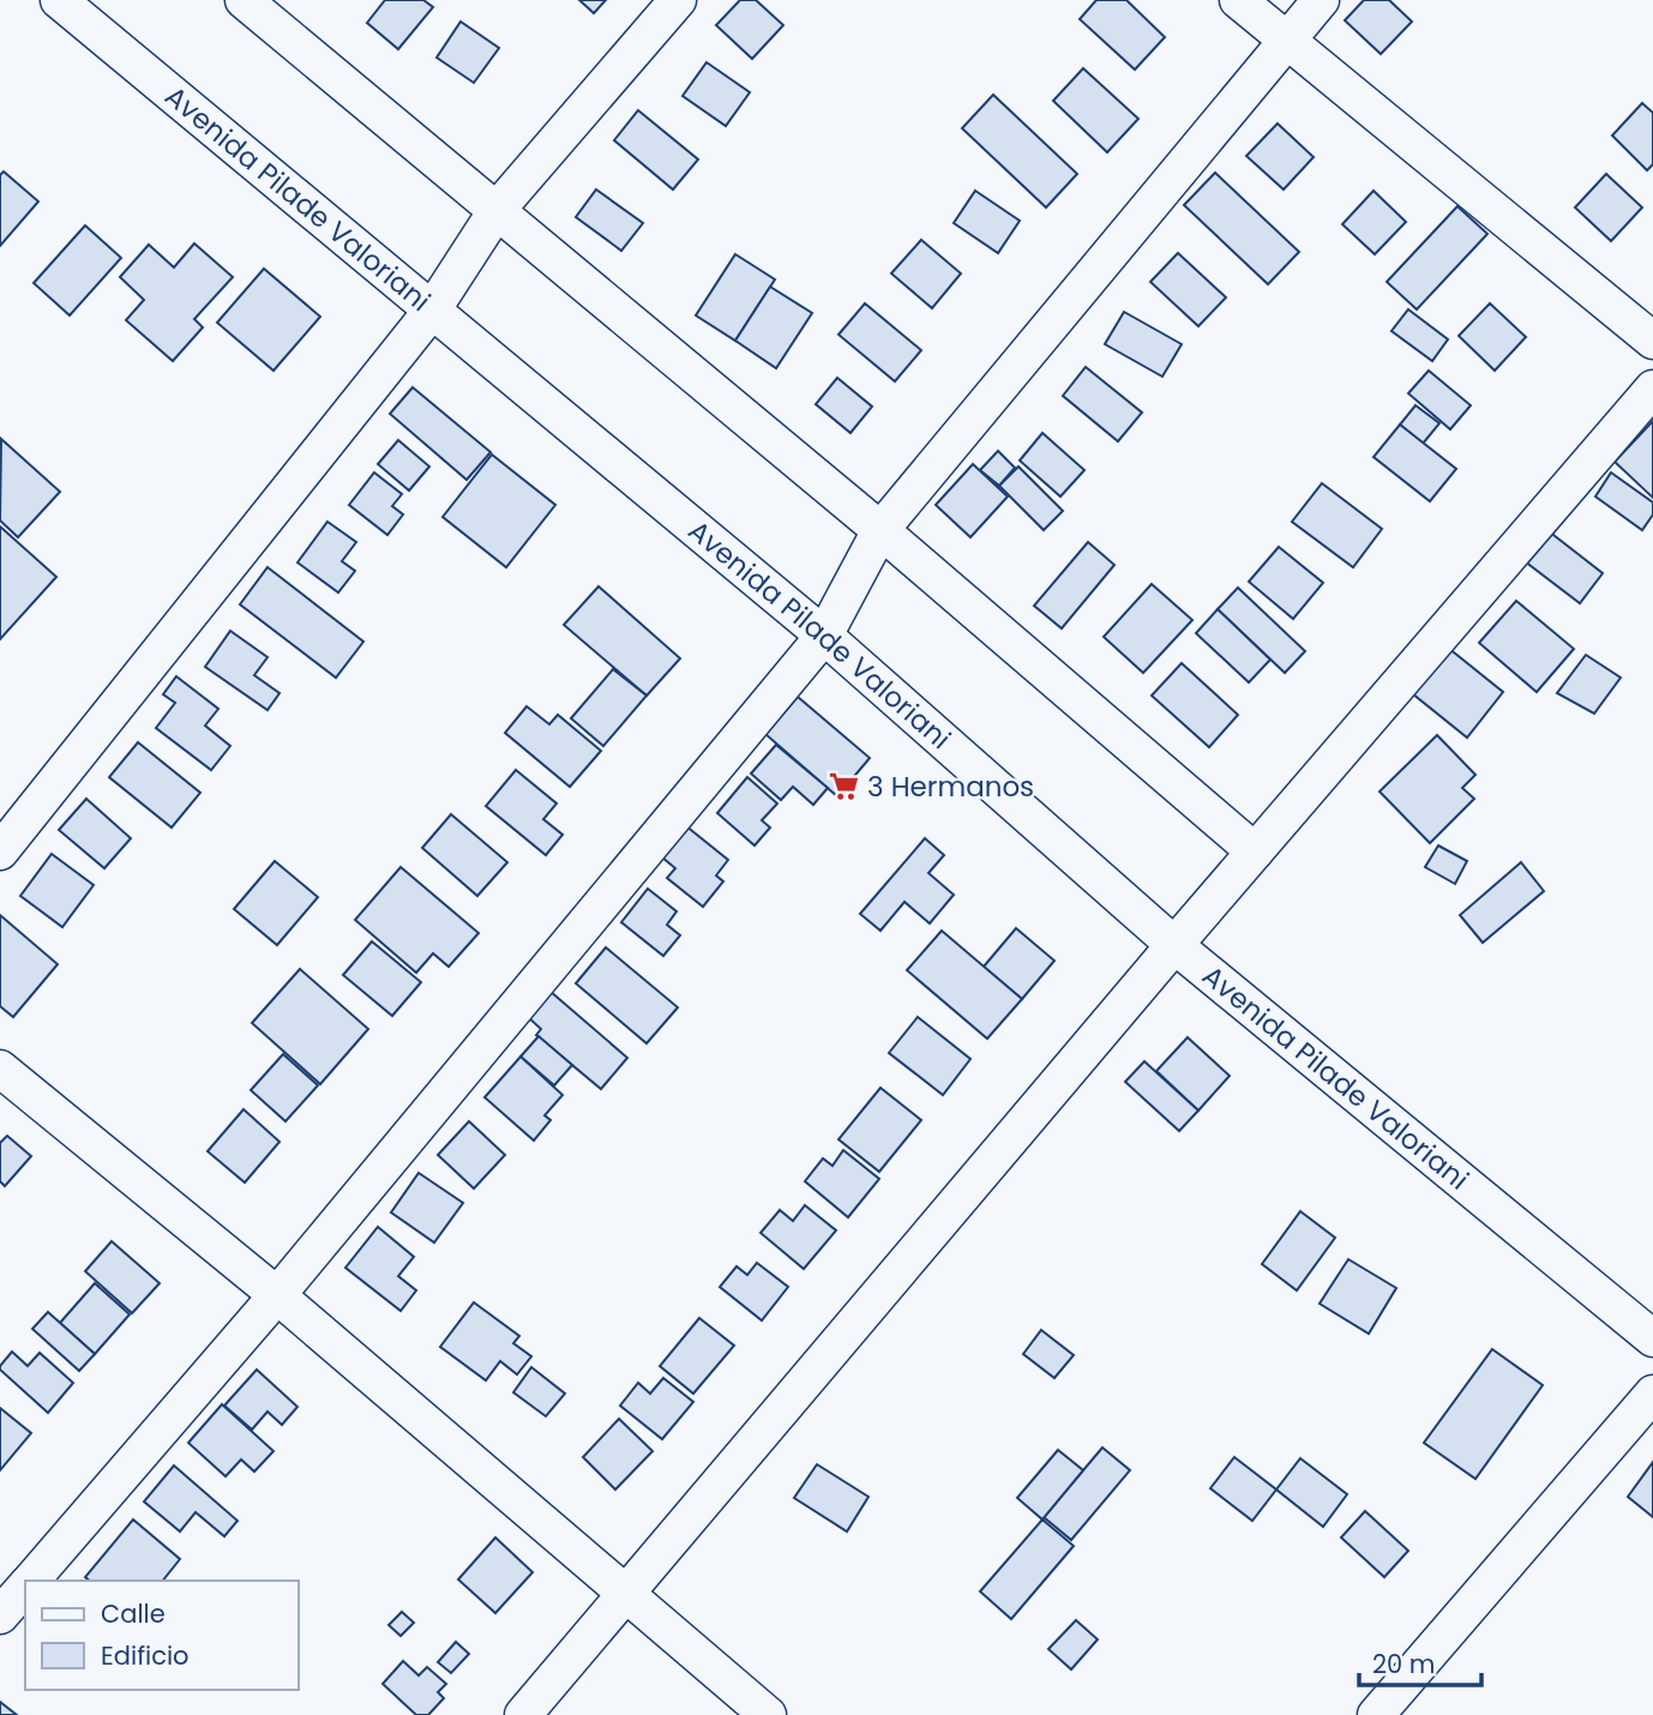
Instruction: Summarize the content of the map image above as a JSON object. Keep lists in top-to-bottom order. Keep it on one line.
{"streets":{"street":["Avenida Pilade Valoriani"]},"places":{"supermarket":["3 Hermanos"]},"legend":["Calle","Edificio"],"scale_bar":"20 m"}
